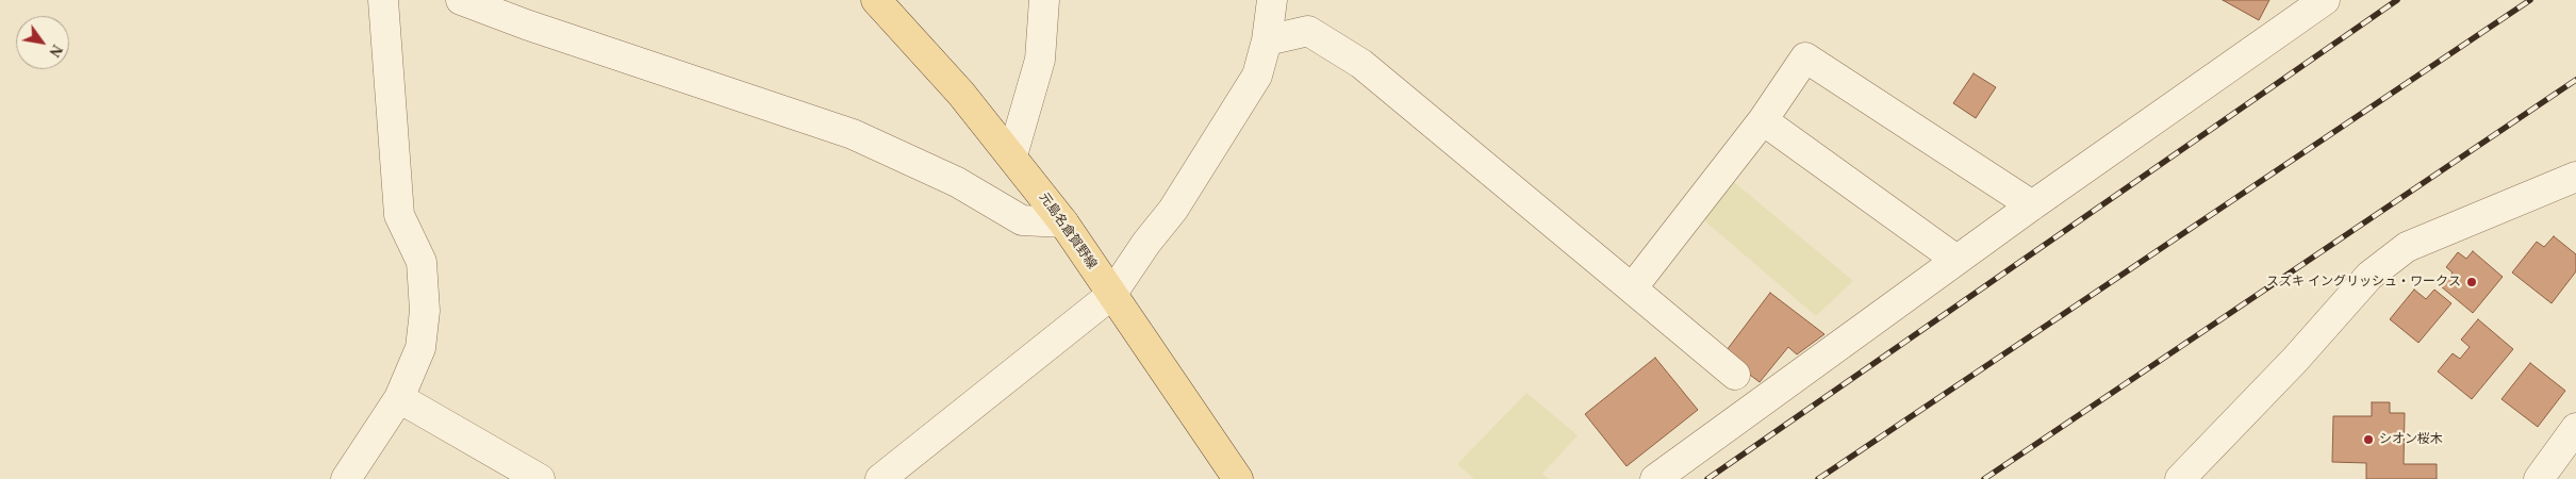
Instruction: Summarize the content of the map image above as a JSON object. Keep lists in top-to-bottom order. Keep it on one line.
{"streets":{"main road":["元島名倉賀野線"]},"places":["スズキ イングリッシュ・ワークス","シオン桜木"],"north":"bottom right"}
